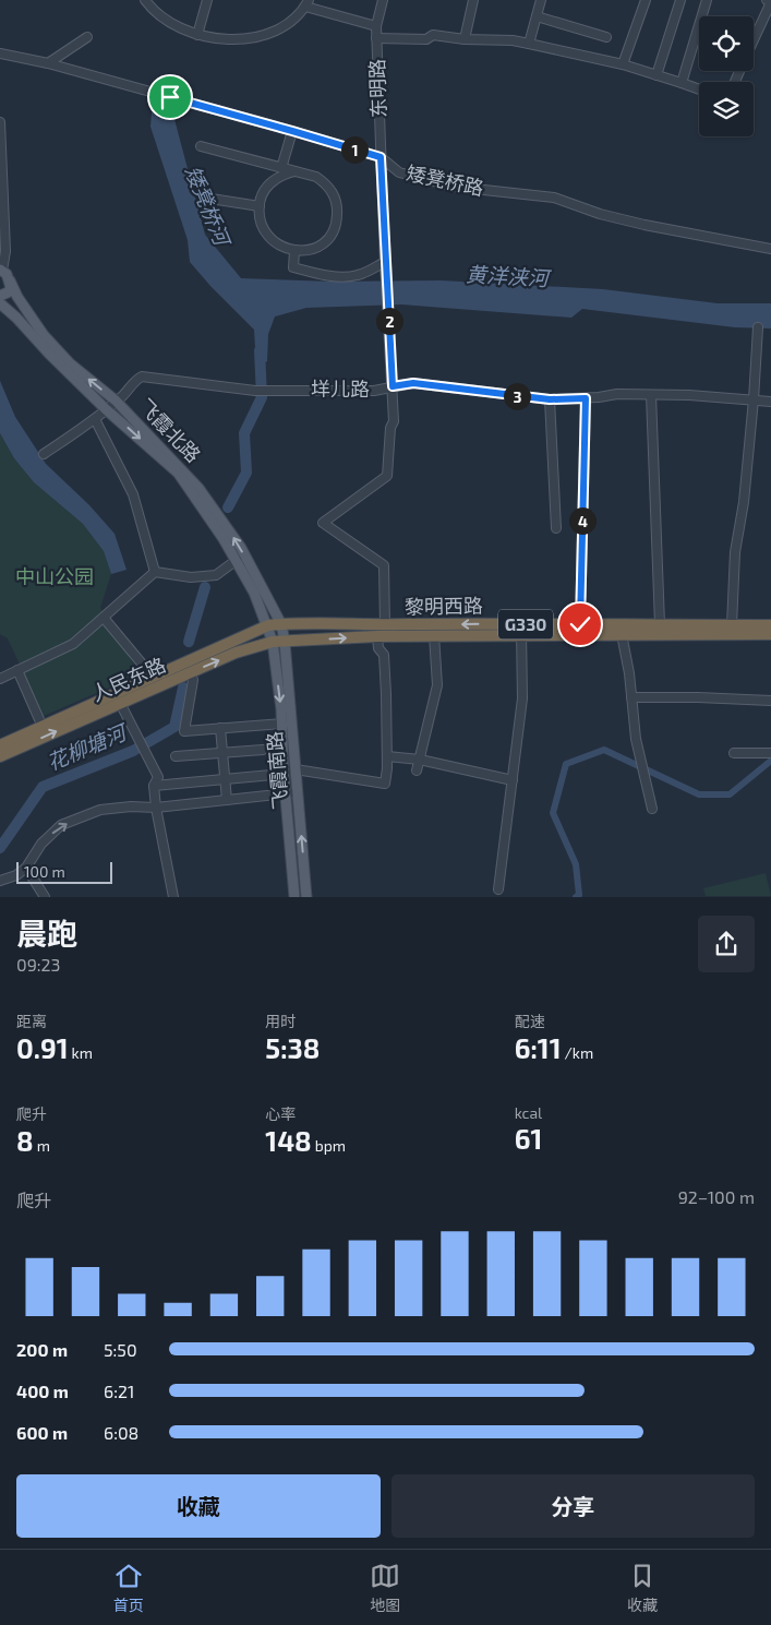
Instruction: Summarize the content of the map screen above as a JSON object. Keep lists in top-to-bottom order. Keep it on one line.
{"streets":{"highway":["黎明西路","G330","人民东路"],"main road":["飞霞北路","飞霞南路"],"street":["东明路","矮凳桥路","垟儿路"]},"crossings":[["东明路","矮凳桥路"],["东明路","垟儿路"],["东明路","黎明西路"],["垟儿路","飞霞北路"],["飞霞北路","黎明西路"],["飞霞北路","G330"],["飞霞北路","人民东路"],["飞霞北路","飞霞南路"],["黎明西路","G330"],["黎明西路","飞霞南路"],["G330","人民东路"],["G330","飞霞南路"],["人民东路","飞霞南路"]],"water":["矮凳桥河","黄洋浃河","花柳塘河"],"parks":["中山公园"],"scale_bar":"100 m","page":{"pins":["1","2","3","4"],"scale":"100 m","heading":["晨跑","09:23"],"stats":[["距离","0.91 km"],["用时","5:38"],["配速","6:11 /km"],["爬升","8 m"],["心率","148 bpm"],["kcal","61"]],"chart":["爬升","92–100 m"],"list":[{"name":"200 m","note":"5:50"},{"name":"400 m","note":"6:21"},{"name":"600 m","note":"6:08"}],"buttons":["收藏","分享"],"tabs":["首页","地图","收藏"]}}
